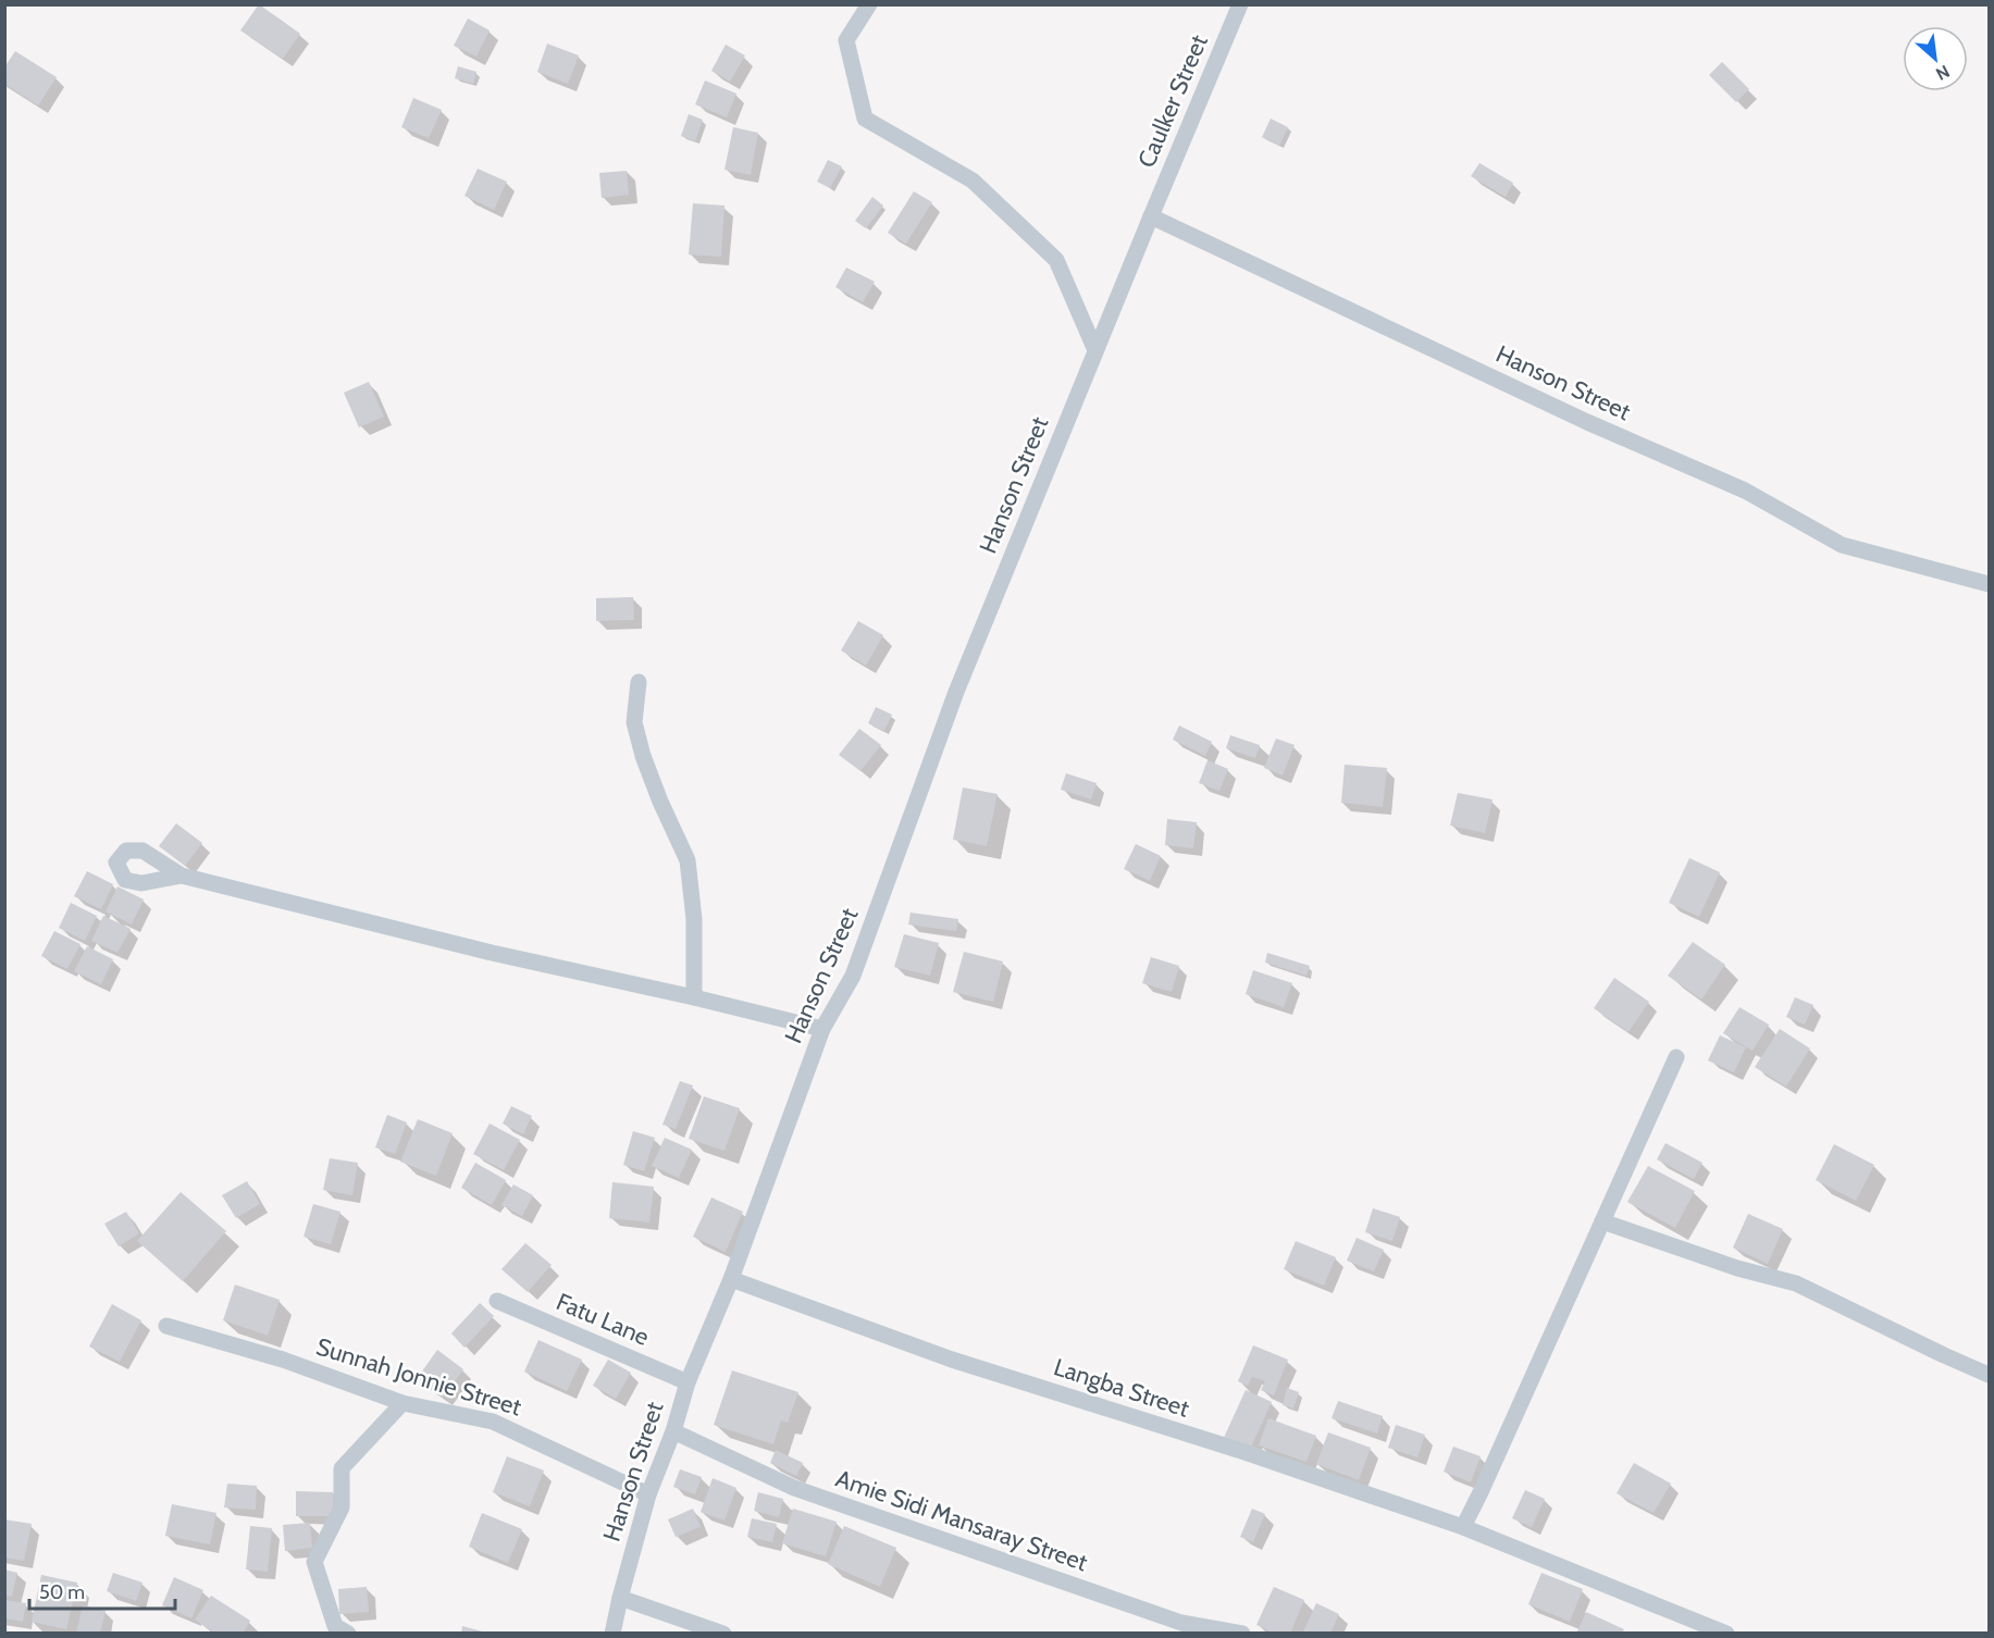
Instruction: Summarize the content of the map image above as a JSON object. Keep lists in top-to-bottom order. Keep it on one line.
{"streets":{"street":["Caulker Street","Hanson Street","Fatu Lane","Sunnah Jonnie Street","Langba Street","Amie Sidi Mansaray Street"]},"crossings":[["Caulker Street","Hanson Street"],["Hanson Street","Fatu Lane"],["Hanson Street","Sunnah Jonnie Street"],["Hanson Street","Langba Street"],["Hanson Street","Amie Sidi Mansaray Street"]],"scale_bar":"50 m","north":"bottom right"}
